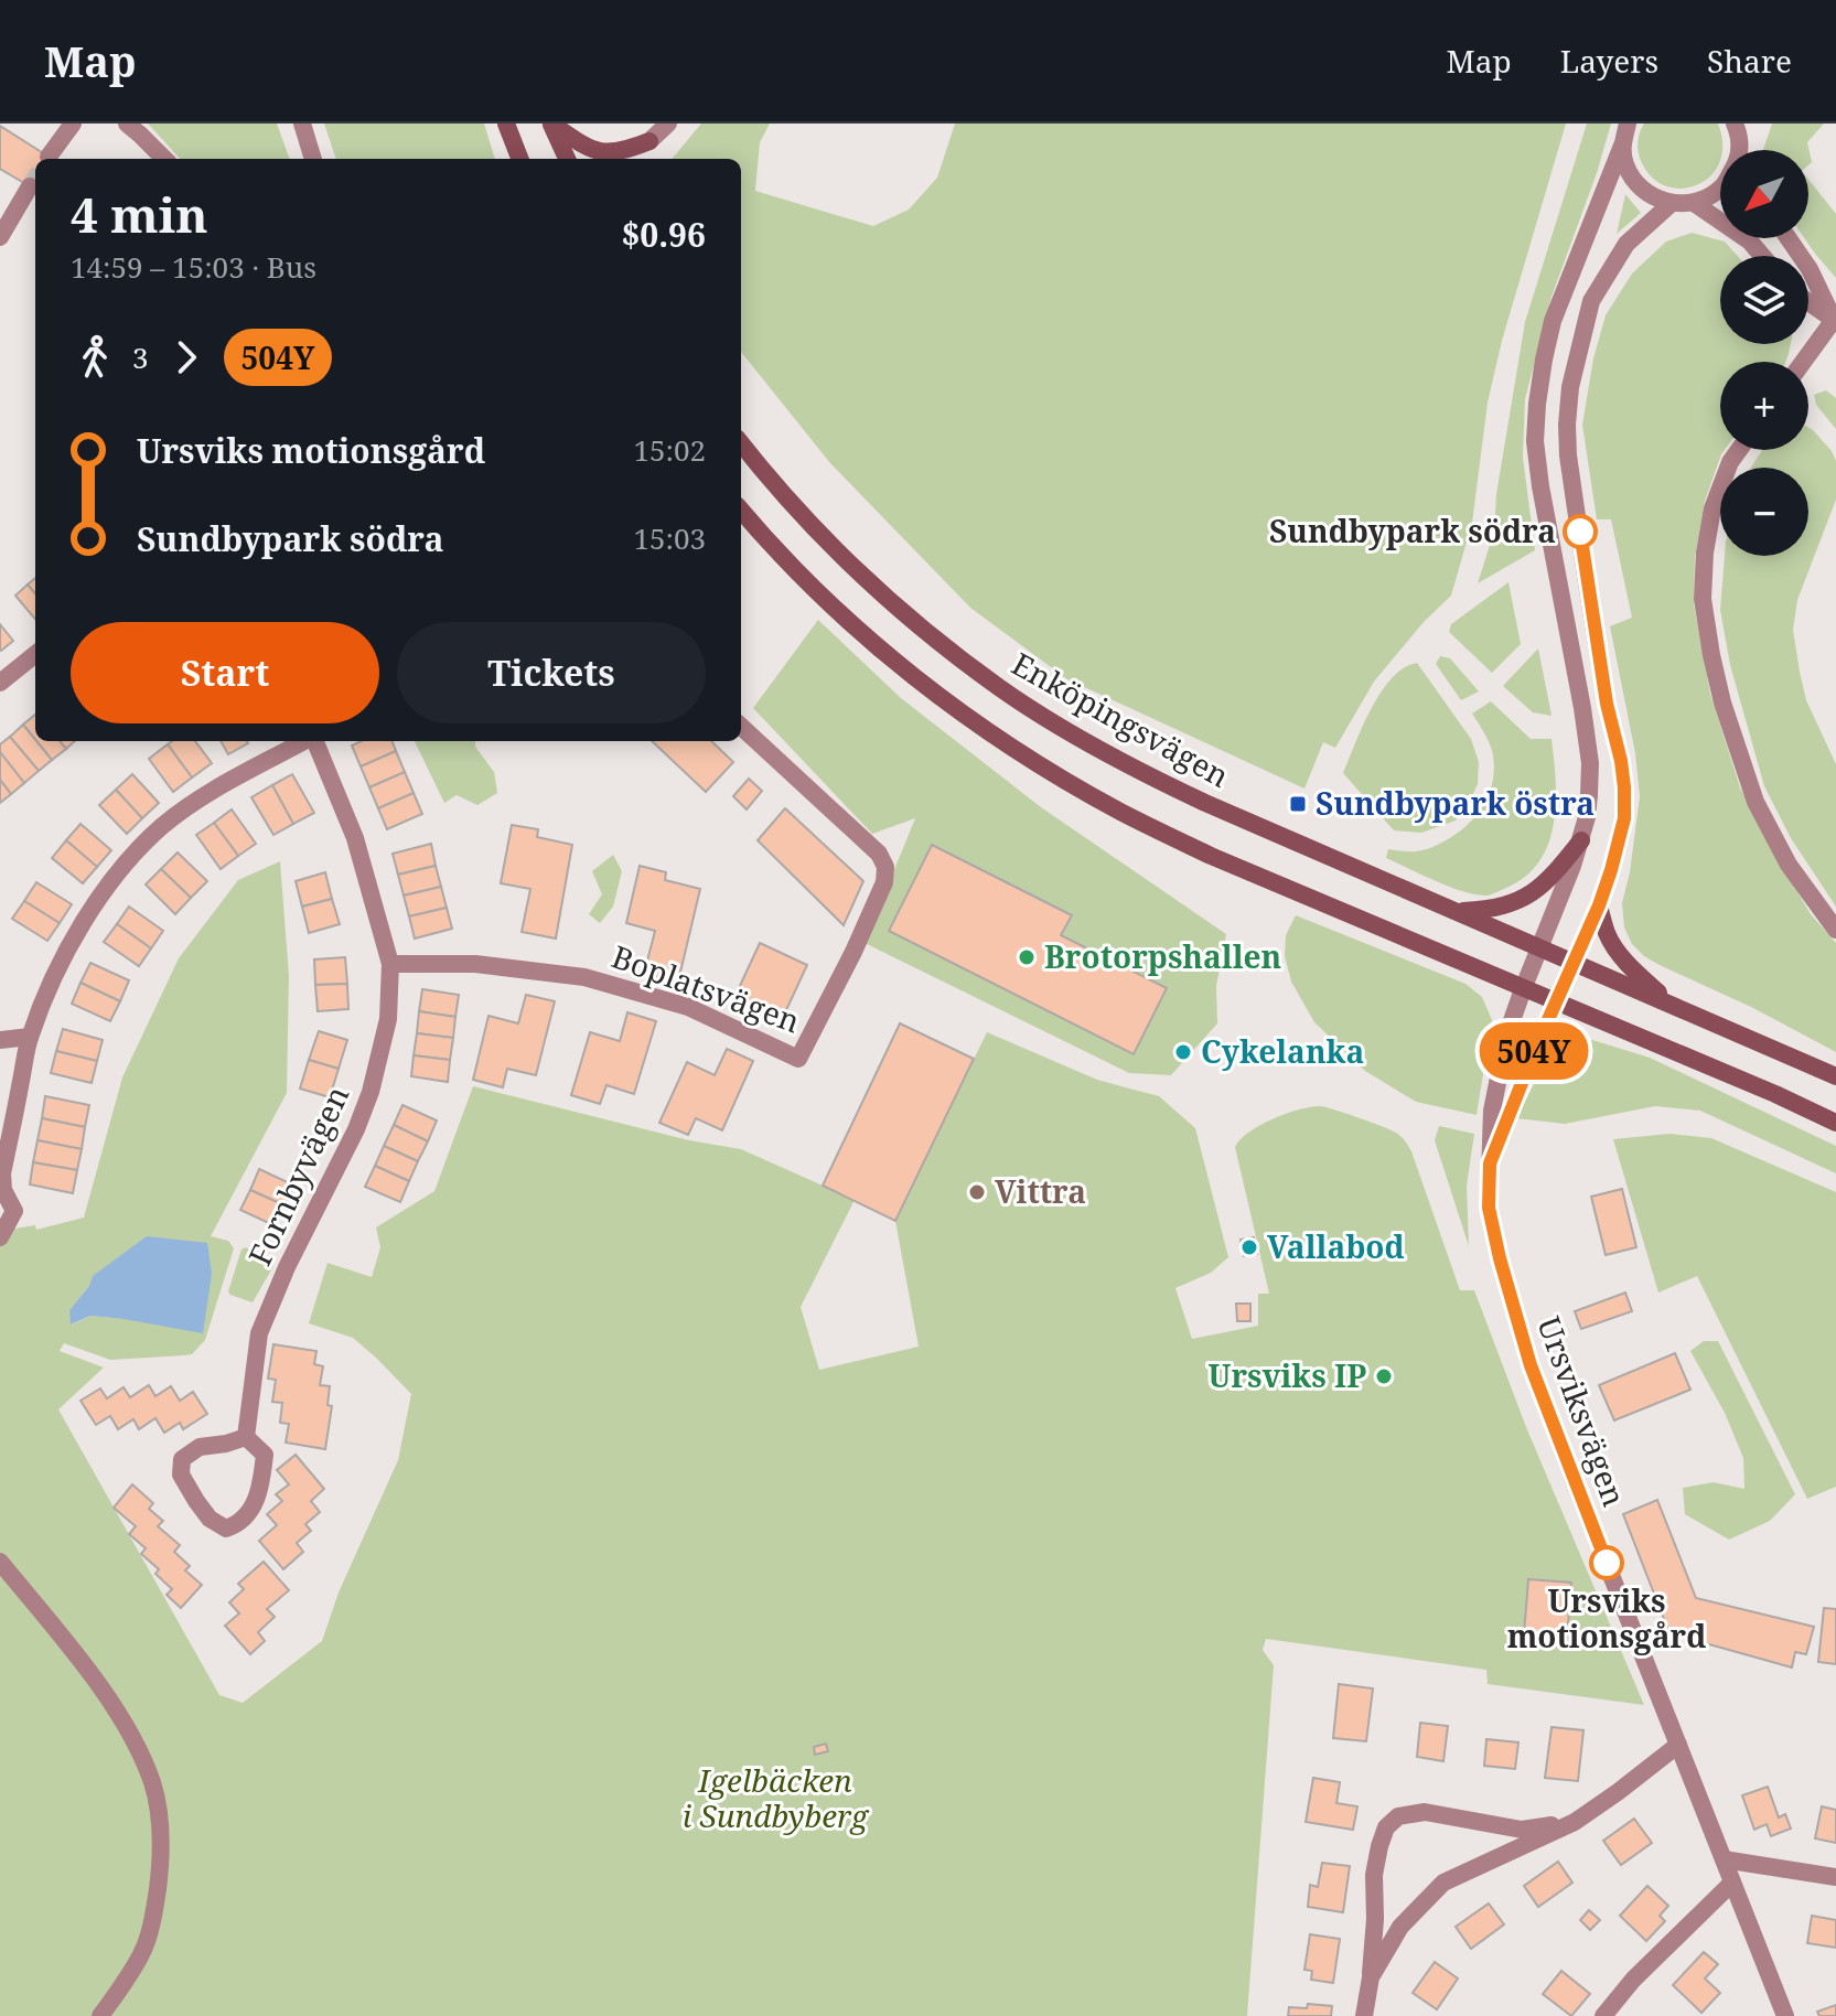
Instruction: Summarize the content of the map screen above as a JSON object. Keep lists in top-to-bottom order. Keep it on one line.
{"streets":{"main road":["Enköpingsvägen"],"street":["Boplatsvägen","Fornbyvägen","Ursviksvägen"]},"crossings":[["Enköpingsvägen","Ursviksvägen"],["Boplatsvägen","Fornbyvägen"]],"parks":["Igelbäcken i Sundbyberg"],"places":{"other":["Sundbypark södra","Brotorpshallen","Cykelanka","Vittra","Vallabod","Ursviks IP","Ursviks motionsgård"],"transit":["Sundbypark östra"]},"lines":["bus line 504Y"],"north":"bottom left","page":{"header":"Map","nav":["Map","Layers","Share"],"on_map":"504Y","map_buttons":["+","−"],"heading":["4 min","14:59 – 15:03 · Bus","$0.96"],"legs":["3","504Y"],"list":[{"name":"Ursviks motionsgård","value":"15:02"},{"name":"Sundbypark södra","value":"15:03"}],"buttons":["Start","Tickets"]}}
